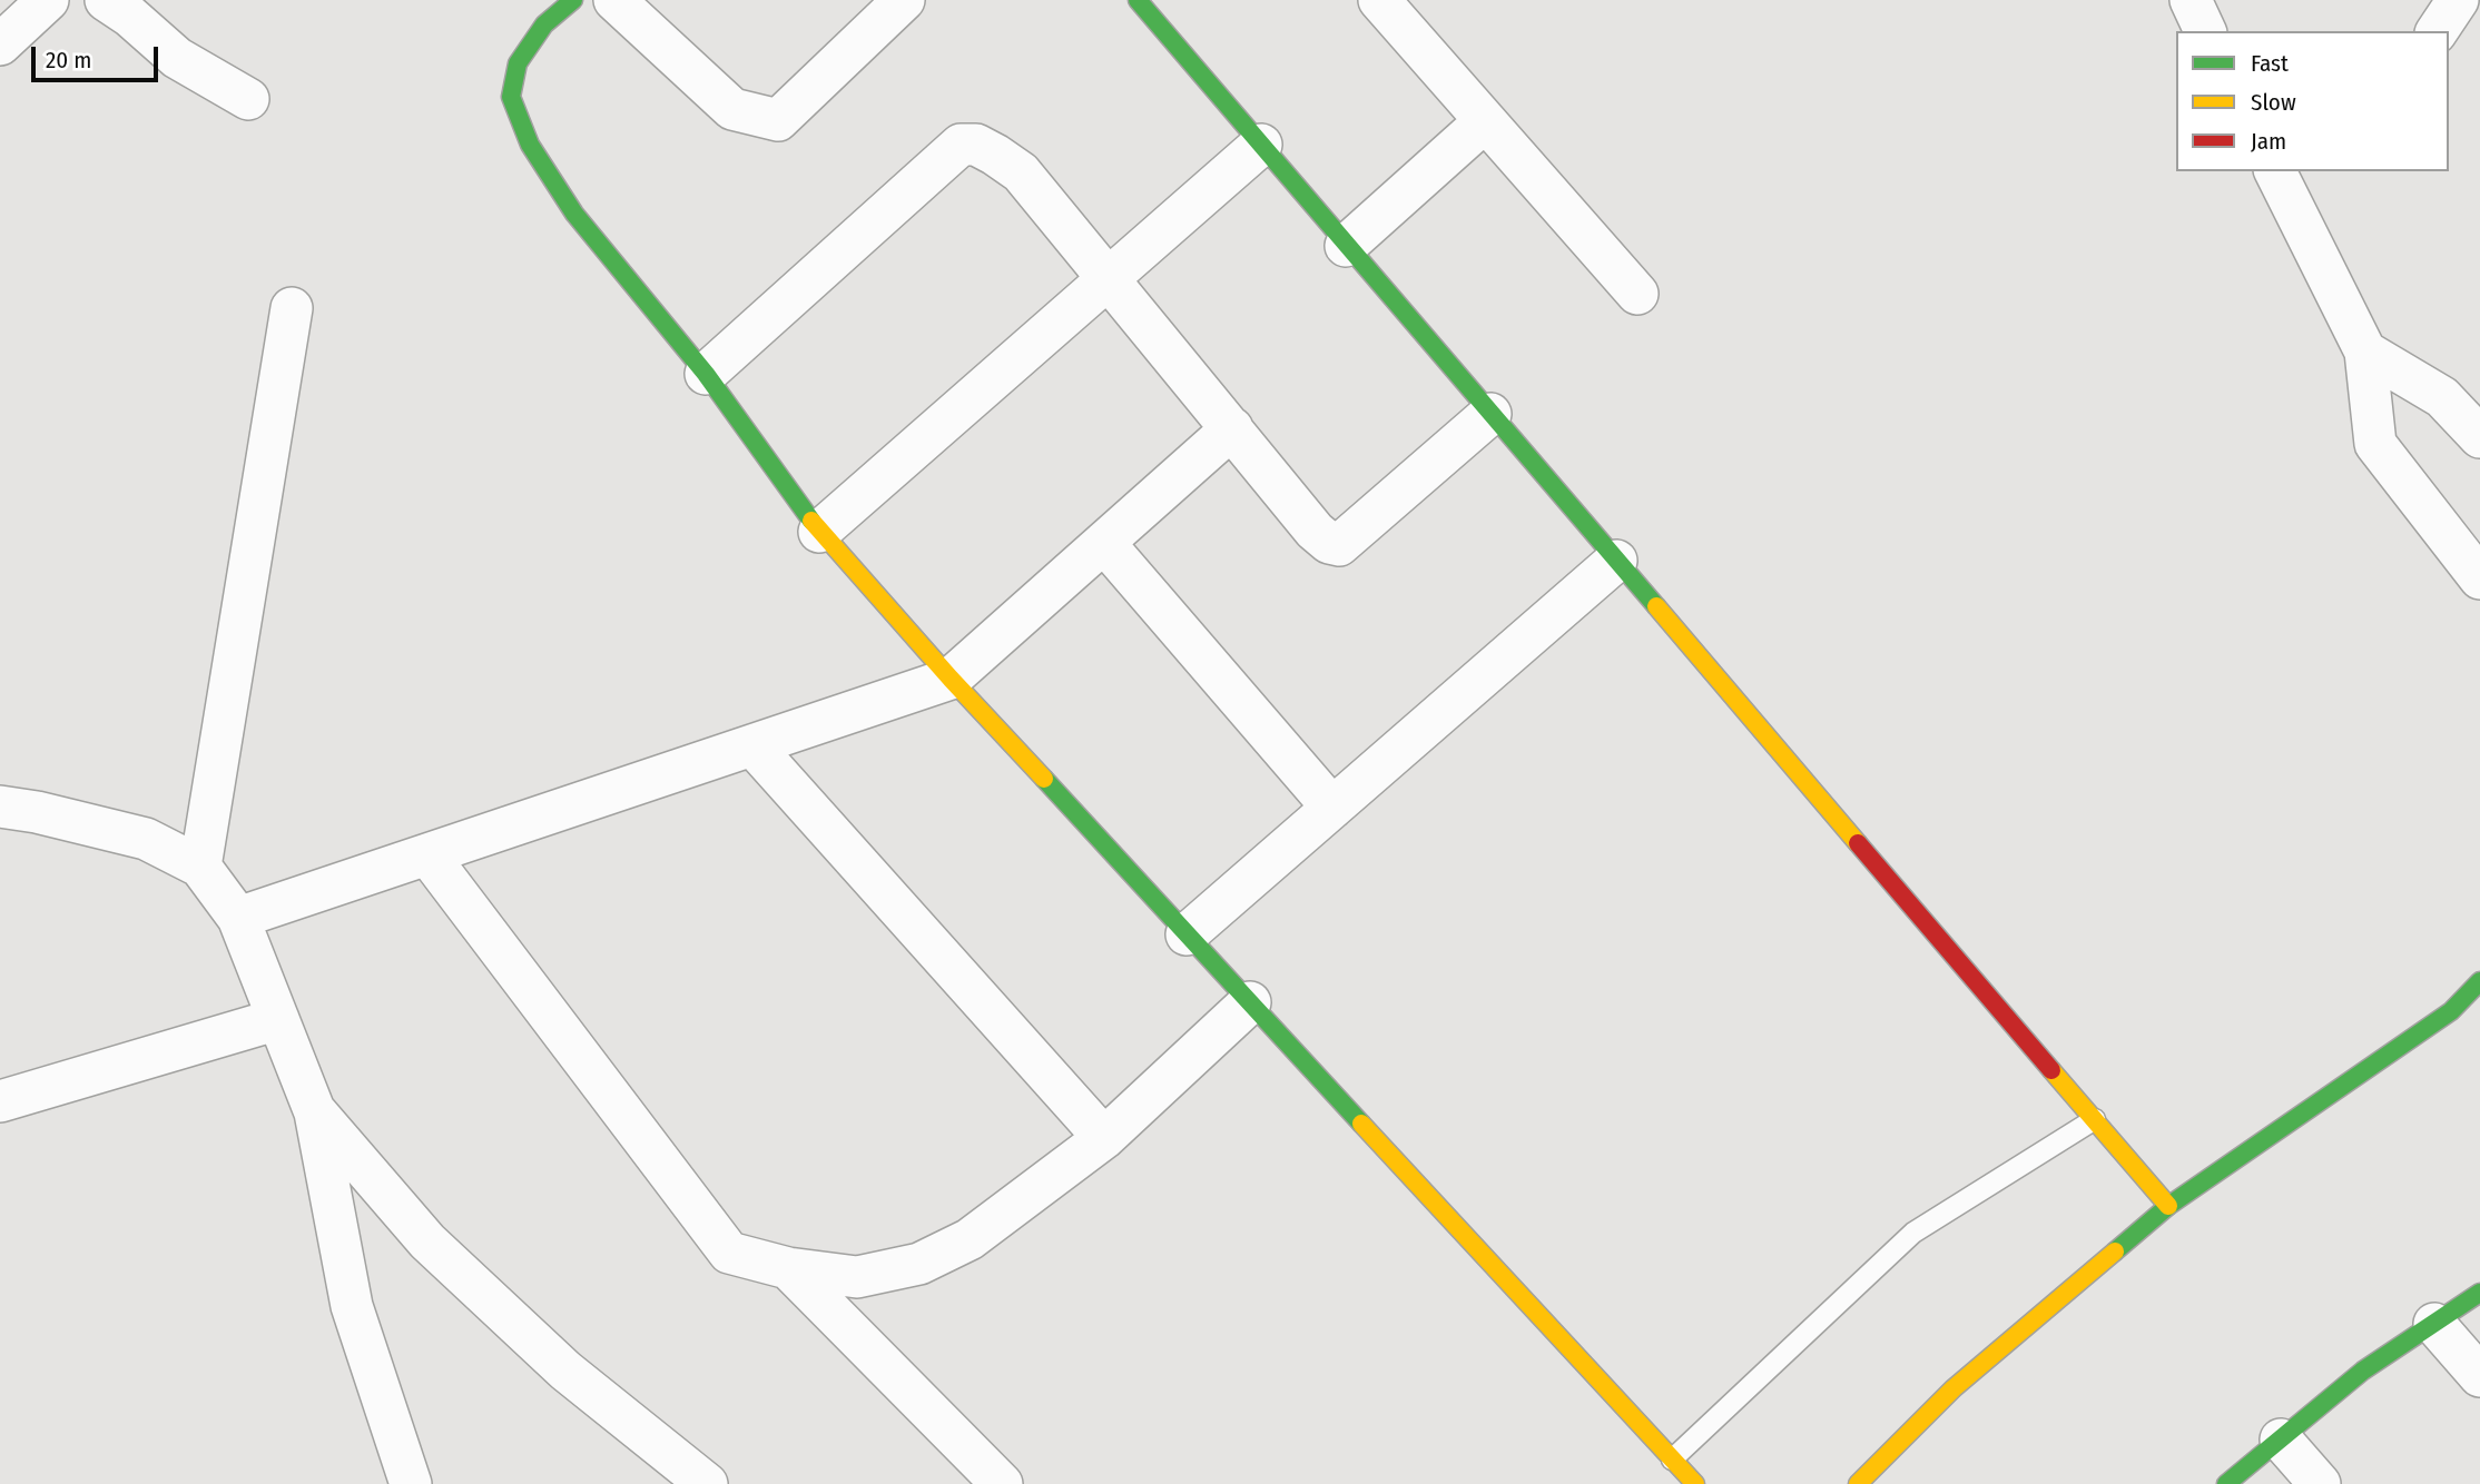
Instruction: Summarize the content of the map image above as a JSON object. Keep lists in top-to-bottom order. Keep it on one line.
{"legend":["Fast","Slow","Jam"],"scale_bar":"20 m"}
